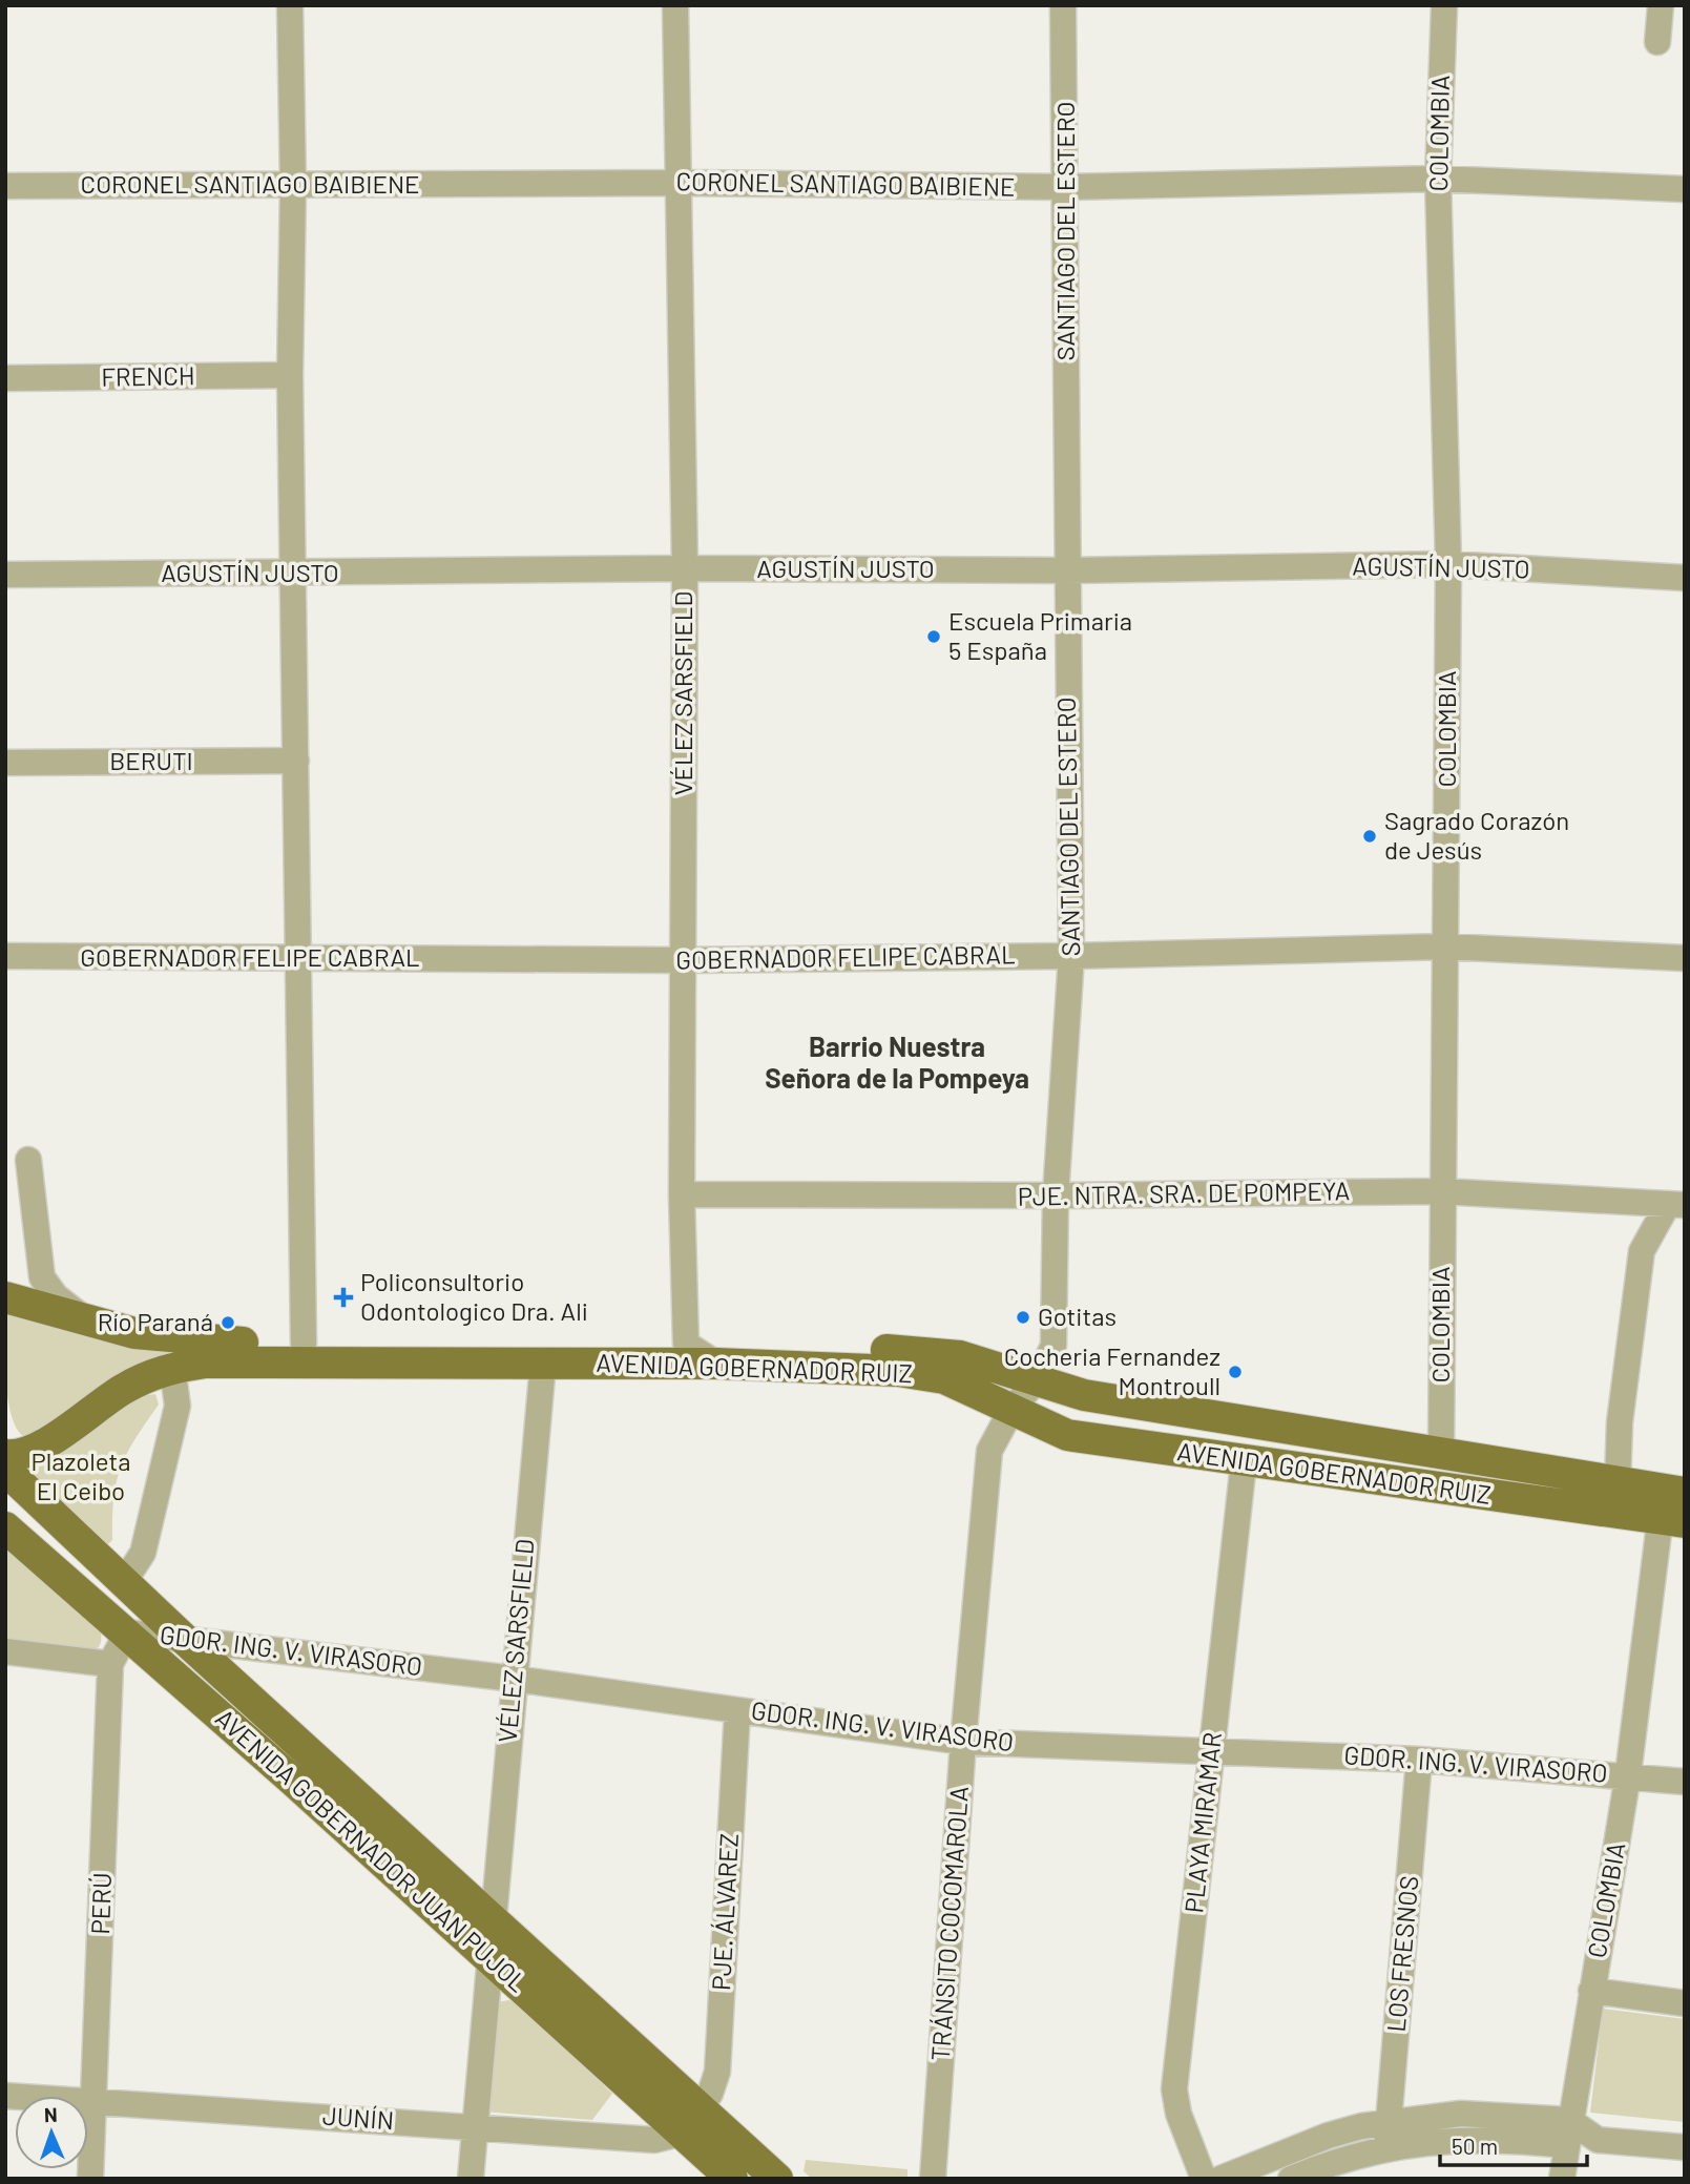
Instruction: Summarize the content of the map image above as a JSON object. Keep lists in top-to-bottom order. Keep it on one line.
{"streets":{"main road":["AVENIDA GOBERNADOR RUIZ","AVENIDA GOBERNADOR JUAN PUJOL"],"street":["COLOMBIA","CORONEL SANTIAGO BAIBIENE","SANTIAGO DEL ESTERO","FRENCH","AGUSTÍN JUSTO","VÉLEZ SARSFIELD","BERUTI","GOBERNADOR FELIPE CABRAL","PJE. NTRA. SRA. DE POMPEYA","GDOR. ING. V. VIRASORO","PLAYA MIRAMAR","PERÚ","PJE. ÁLVAREZ","TRÁNSITO COCOMAROLA","LOS FRESNOS","JUNÍN"]},"crossings":[["COLOMBIA","CORONEL SANTIAGO BAIBIENE"],["COLOMBIA","AGUSTÍN JUSTO"],["COLOMBIA","GOBERNADOR FELIPE CABRAL"],["COLOMBIA","PJE. NTRA. SRA. DE POMPEYA"],["COLOMBIA","AVENIDA GOBERNADOR RUIZ"],["COLOMBIA","GDOR. ING. V. VIRASORO"],["CORONEL SANTIAGO BAIBIENE","SANTIAGO DEL ESTERO"],["CORONEL SANTIAGO BAIBIENE","VÉLEZ SARSFIELD"],["SANTIAGO DEL ESTERO","AGUSTÍN JUSTO"],["SANTIAGO DEL ESTERO","GOBERNADOR FELIPE CABRAL"],["SANTIAGO DEL ESTERO","PJE. NTRA. SRA. DE POMPEYA"],["SANTIAGO DEL ESTERO","AVENIDA GOBERNADOR RUIZ"],["SANTIAGO DEL ESTERO","TRÁNSITO COCOMAROLA"],["AGUSTÍN JUSTO","VÉLEZ SARSFIELD"],["VÉLEZ SARSFIELD","GOBERNADOR FELIPE CABRAL"],["VÉLEZ SARSFIELD","PJE. NTRA. SRA. DE POMPEYA"],["VÉLEZ SARSFIELD","AVENIDA GOBERNADOR RUIZ"],["VÉLEZ SARSFIELD","GDOR. ING. V. VIRASORO"],["VÉLEZ SARSFIELD","AVENIDA GOBERNADOR JUAN PUJOL"],["AVENIDA GOBERNADOR RUIZ","PLAYA MIRAMAR"],["AVENIDA GOBERNADOR RUIZ","TRÁNSITO COCOMAROLA"],["GDOR. ING. V. VIRASORO","PLAYA MIRAMAR"],["GDOR. ING. V. VIRASORO","AVENIDA GOBERNADOR JUAN PUJOL"],["GDOR. ING. V. VIRASORO","PERÚ"],["GDOR. ING. V. VIRASORO","PJE. ÁLVAREZ"],["GDOR. ING. V. VIRASORO","TRÁNSITO COCOMAROLA"],["GDOR. ING. V. VIRASORO","LOS FRESNOS"],["AVENIDA GOBERNADOR JUAN PUJOL","PERÚ"],["AVENIDA GOBERNADOR JUAN PUJOL","PJE. ÁLVAREZ"],["AVENIDA GOBERNADOR JUAN PUJOL","JUNÍN"],["PERÚ","JUNÍN"],["PJE. ÁLVAREZ","JUNÍN"]],"districts":["Barrio Nuestra Señora de la Pompeya"],"parks":["Plazoleta El Ceibo"],"places":{"other":["Escuela Primaria 5 España","Sagrado Corazón de Jesús","Gotitas","Río Paraná","Cocheria Fernandez Montroull"],"health":["Policonsultorio Odontologico Dra. Ali"]},"scale_bar":"50 m","north":"top"}
